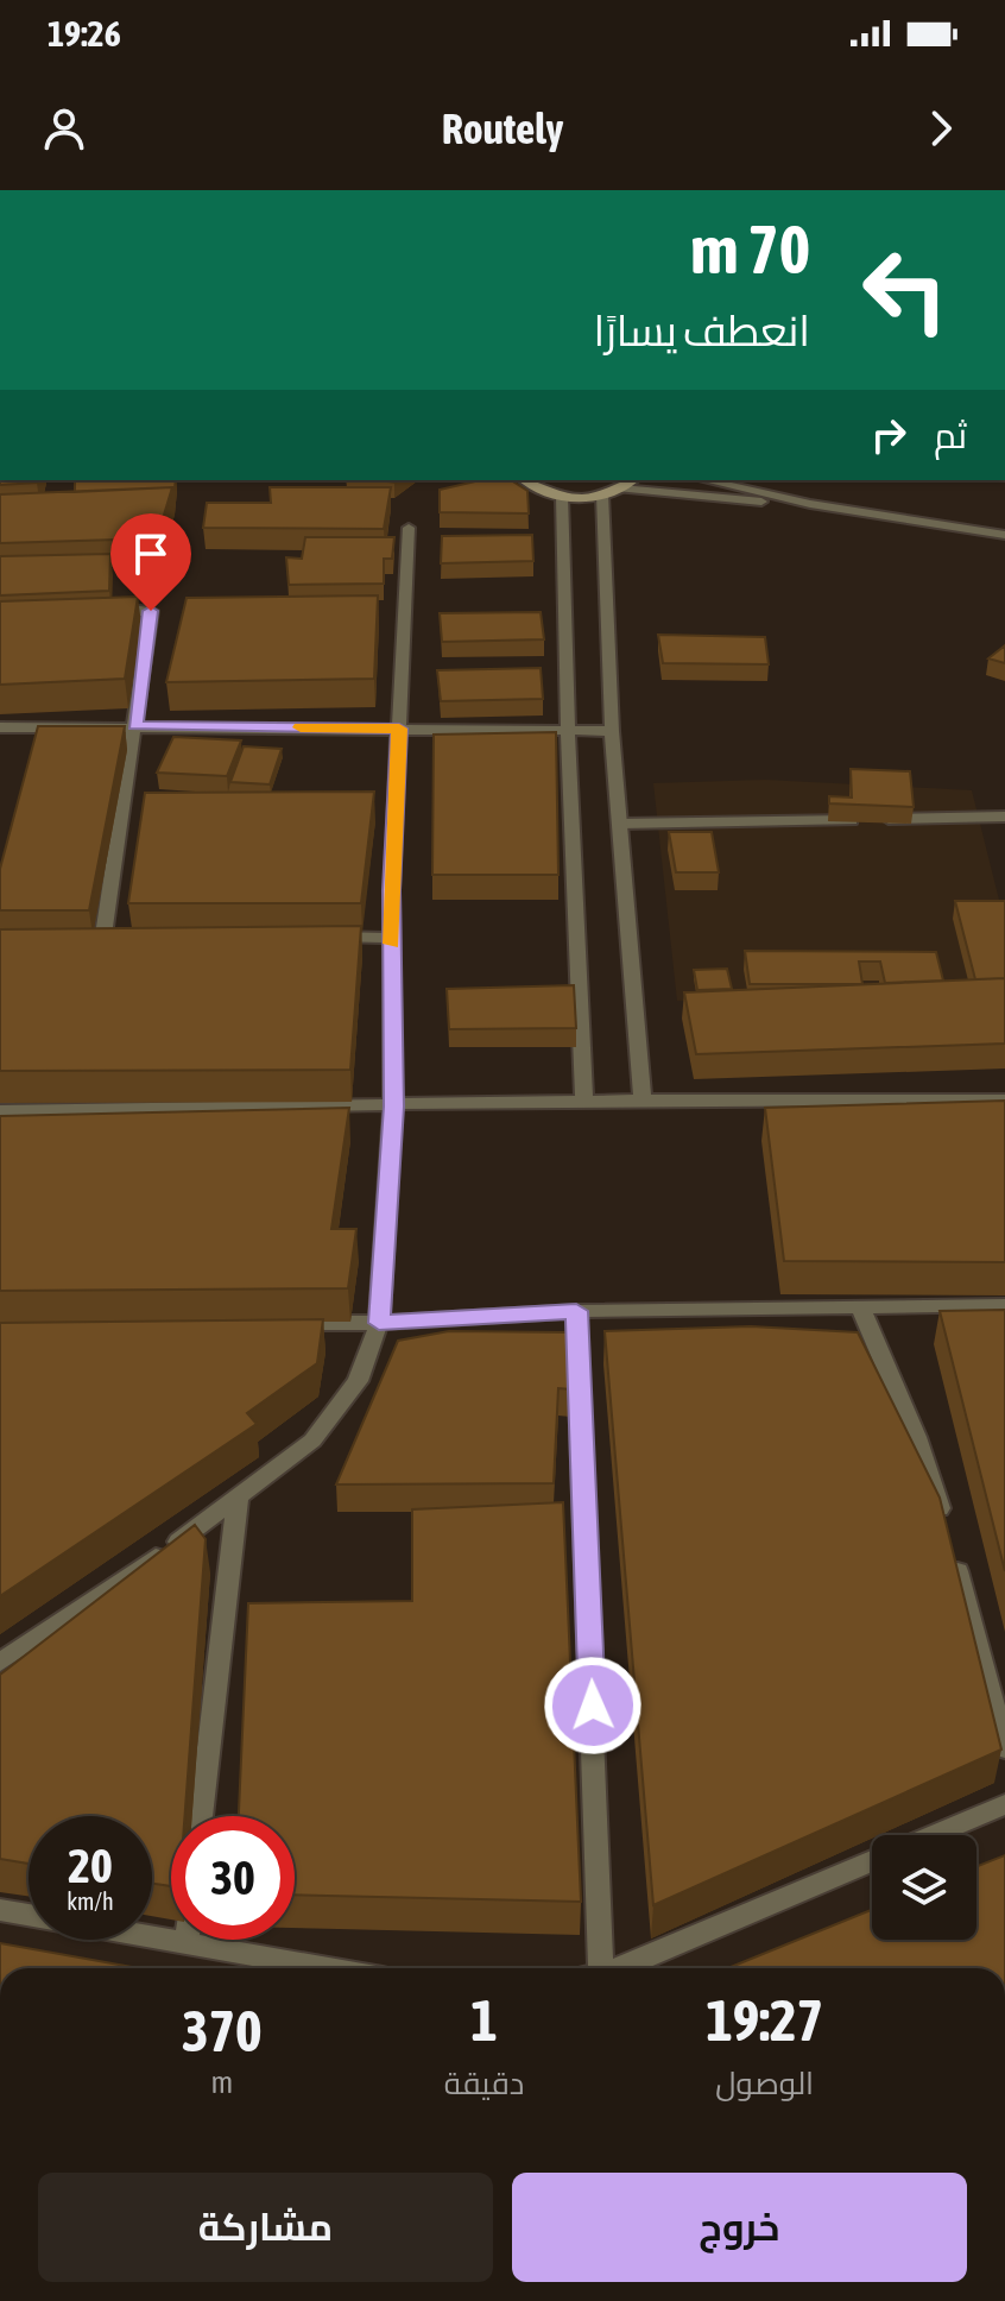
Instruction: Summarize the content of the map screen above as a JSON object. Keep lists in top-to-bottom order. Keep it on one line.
{"page":{"status":"19:26","header":"Routely","turn":["70 m","انعطف يسارًا"],"then":"ثم","speed":"20 km/h","limit":"30","eta":["19:27","الوصول","1","دقيقة","370","m"],"buttons":["خروج","مشاركة"]}}
